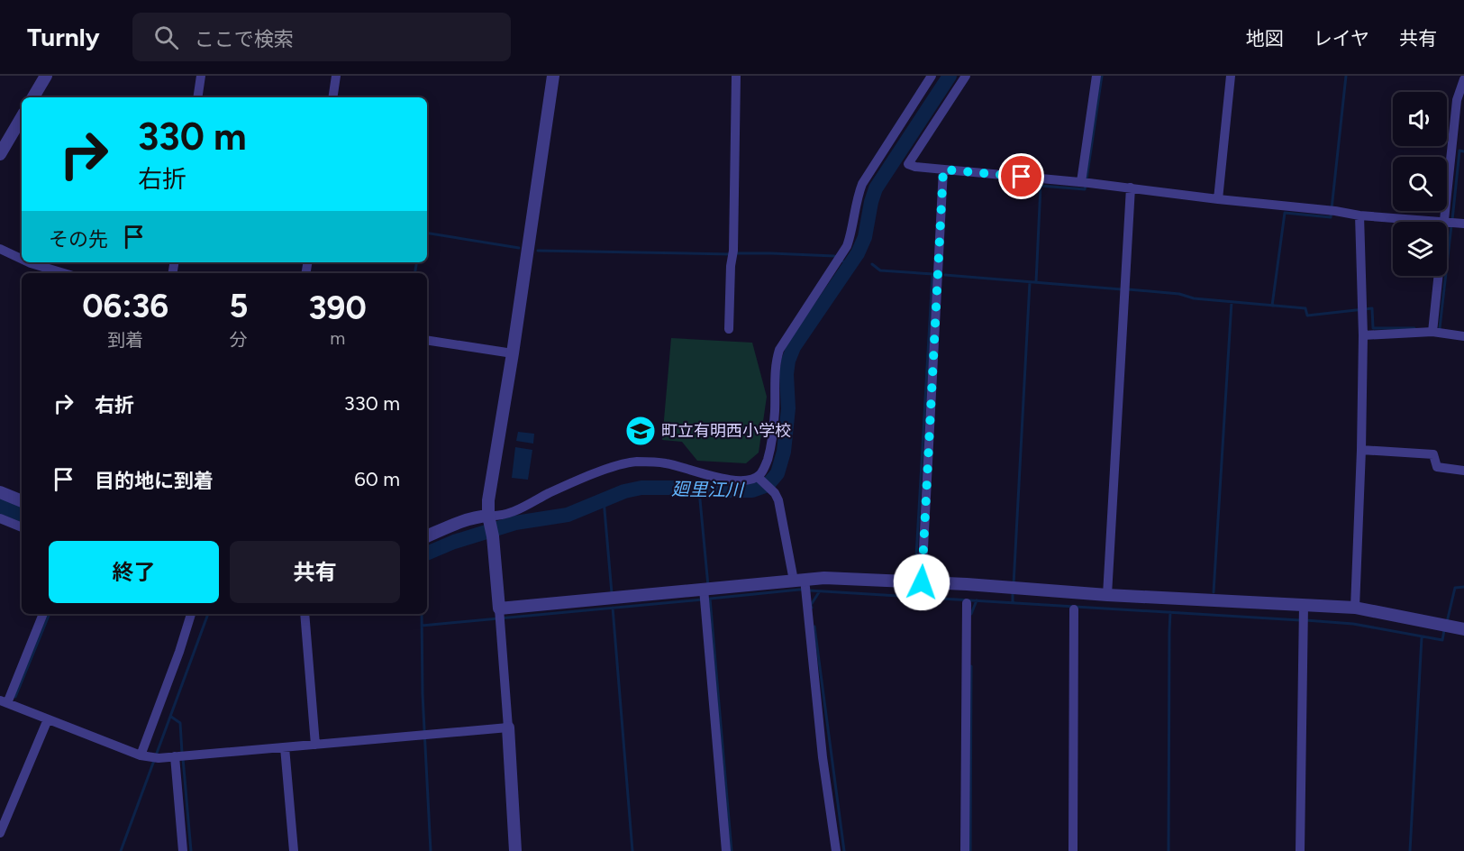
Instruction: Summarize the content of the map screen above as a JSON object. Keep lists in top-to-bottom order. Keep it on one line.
{"water":["廻里江川"],"places":{"school or university":["町立有明西小学校"]},"page":{"header":"Turnly","search":"ここで検索","nav":["地図","レイヤ","共有"],"turn":["330 m","右折"],"then":"その先","eta":["06:36","到着","5","分","390","m"],"list":[{"name":"右折","value":"330 m"},{"name":"目的地に到着","value":"60 m"}],"buttons":["終了","共有"]}}
